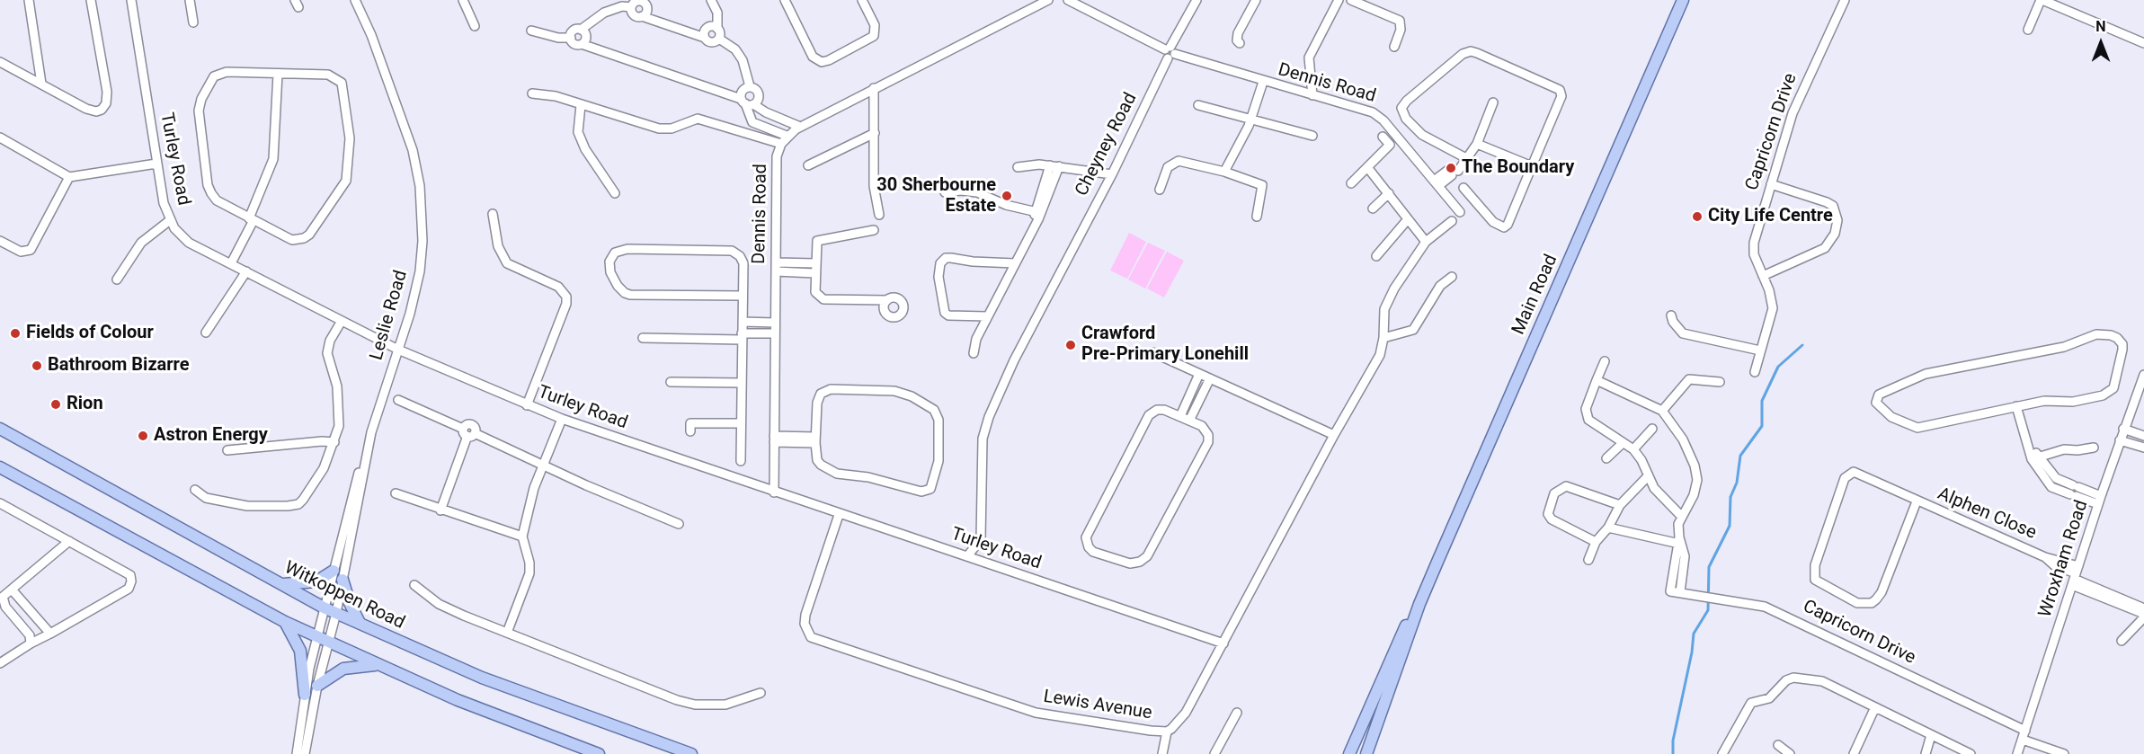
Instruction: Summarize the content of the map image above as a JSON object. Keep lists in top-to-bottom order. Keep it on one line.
{"streets":{"main road":["Main Road","Witkoppen Road"],"street":["Dennis Road","Capricorn Drive","Cheyney Road","Turley Road","Leslie Road","Alphen Close","Wroxham Road","Lewis Avenue"]},"crossings":[["Dennis Road","Cheyney Road"],["Dennis Road","Turley Road"],["Capricorn Drive","Wroxham Road"],["Cheyney Road","Turley Road"],["Turley Road","Leslie Road"],["Turley Road","Lewis Avenue"],["Leslie Road","Witkoppen Road"],["Alphen Close","Wroxham Road"]],"places":["The Boundary","30 Sherbourne Estate","City Life Centre","Fields of Colour","Crawford Pre-Primary Lonehill","Bathroom Bizarre","Rion","Astron Energy"],"north":"top"}
